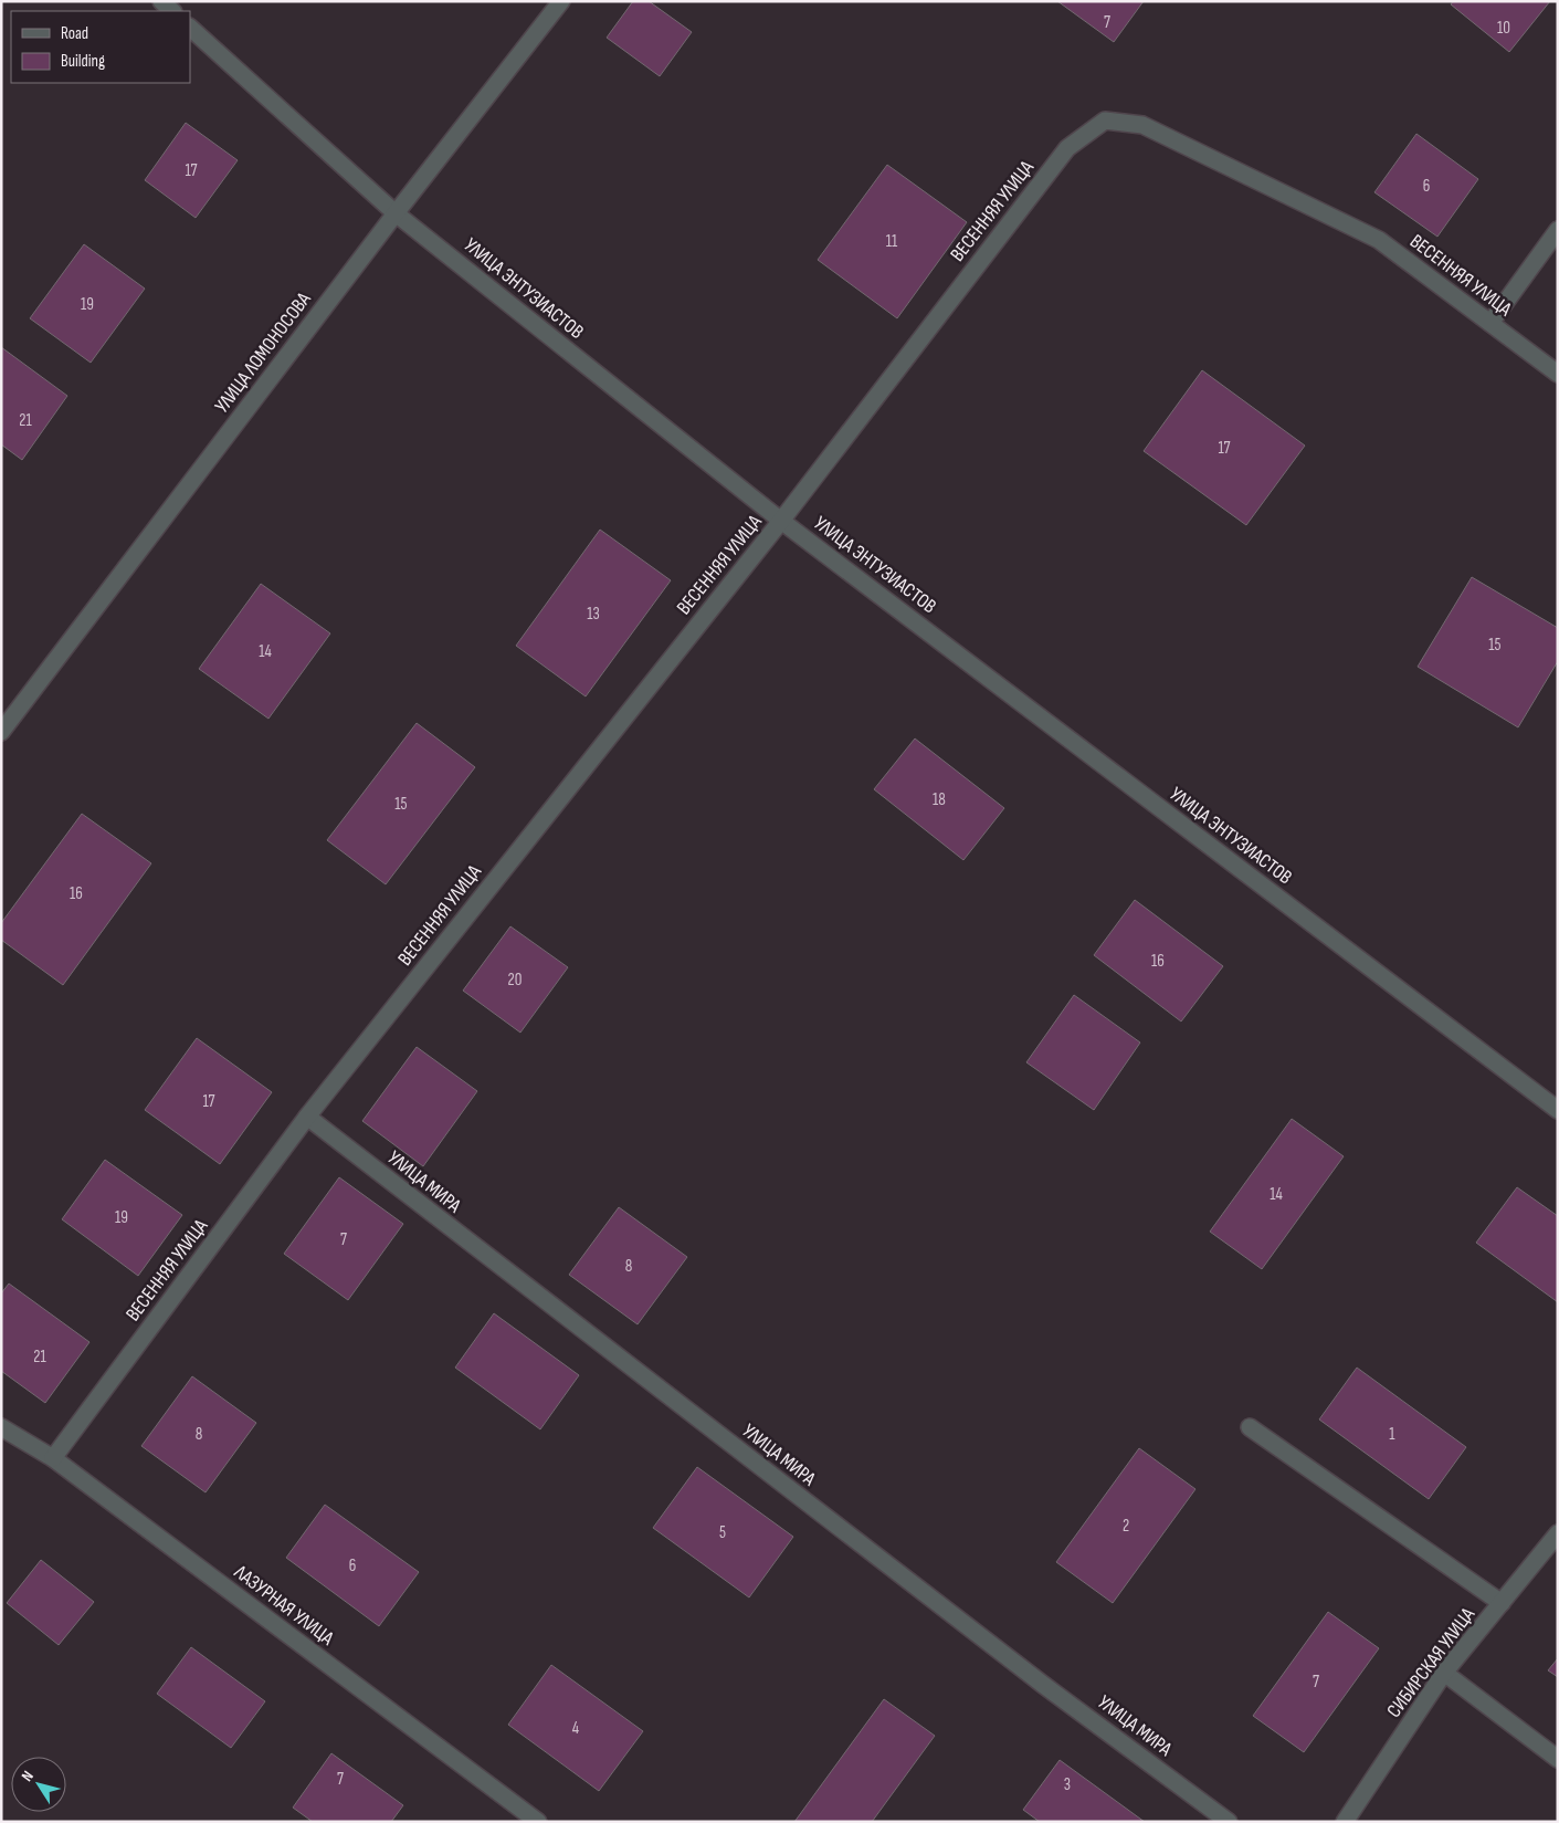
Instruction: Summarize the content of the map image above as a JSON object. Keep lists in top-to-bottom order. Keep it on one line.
{"streets":{"street":["ВЕСЕННЯЯ УЛИЦА","УЛИЦА ЭНТУЗИАСТОВ","УЛИЦА ЛОМОНОСОВА","УЛИЦА МИРА","ЛАЗУРНАЯ УЛИЦА","СИБИРСКАЯ УЛИЦА"]},"crossings":[["ВЕСЕННЯЯ УЛИЦА","УЛИЦА ЭНТУЗИАСТОВ"],["ВЕСЕННЯЯ УЛИЦА","УЛИЦА МИРА"],["ВЕСЕННЯЯ УЛИЦА","ЛАЗУРНАЯ УЛИЦА"],["УЛИЦА ЭНТУЗИАСТОВ","УЛИЦА ЛОМОНОСОВА"]],"house_numbers":["7","10","17","6","11","19","21","17","13","15","14","18","15","16","16","20","17","14","19","7","8","21","8","1","2","5","6","7","4","7","3"],"legend":["Road","Building"],"north":"top left"}
